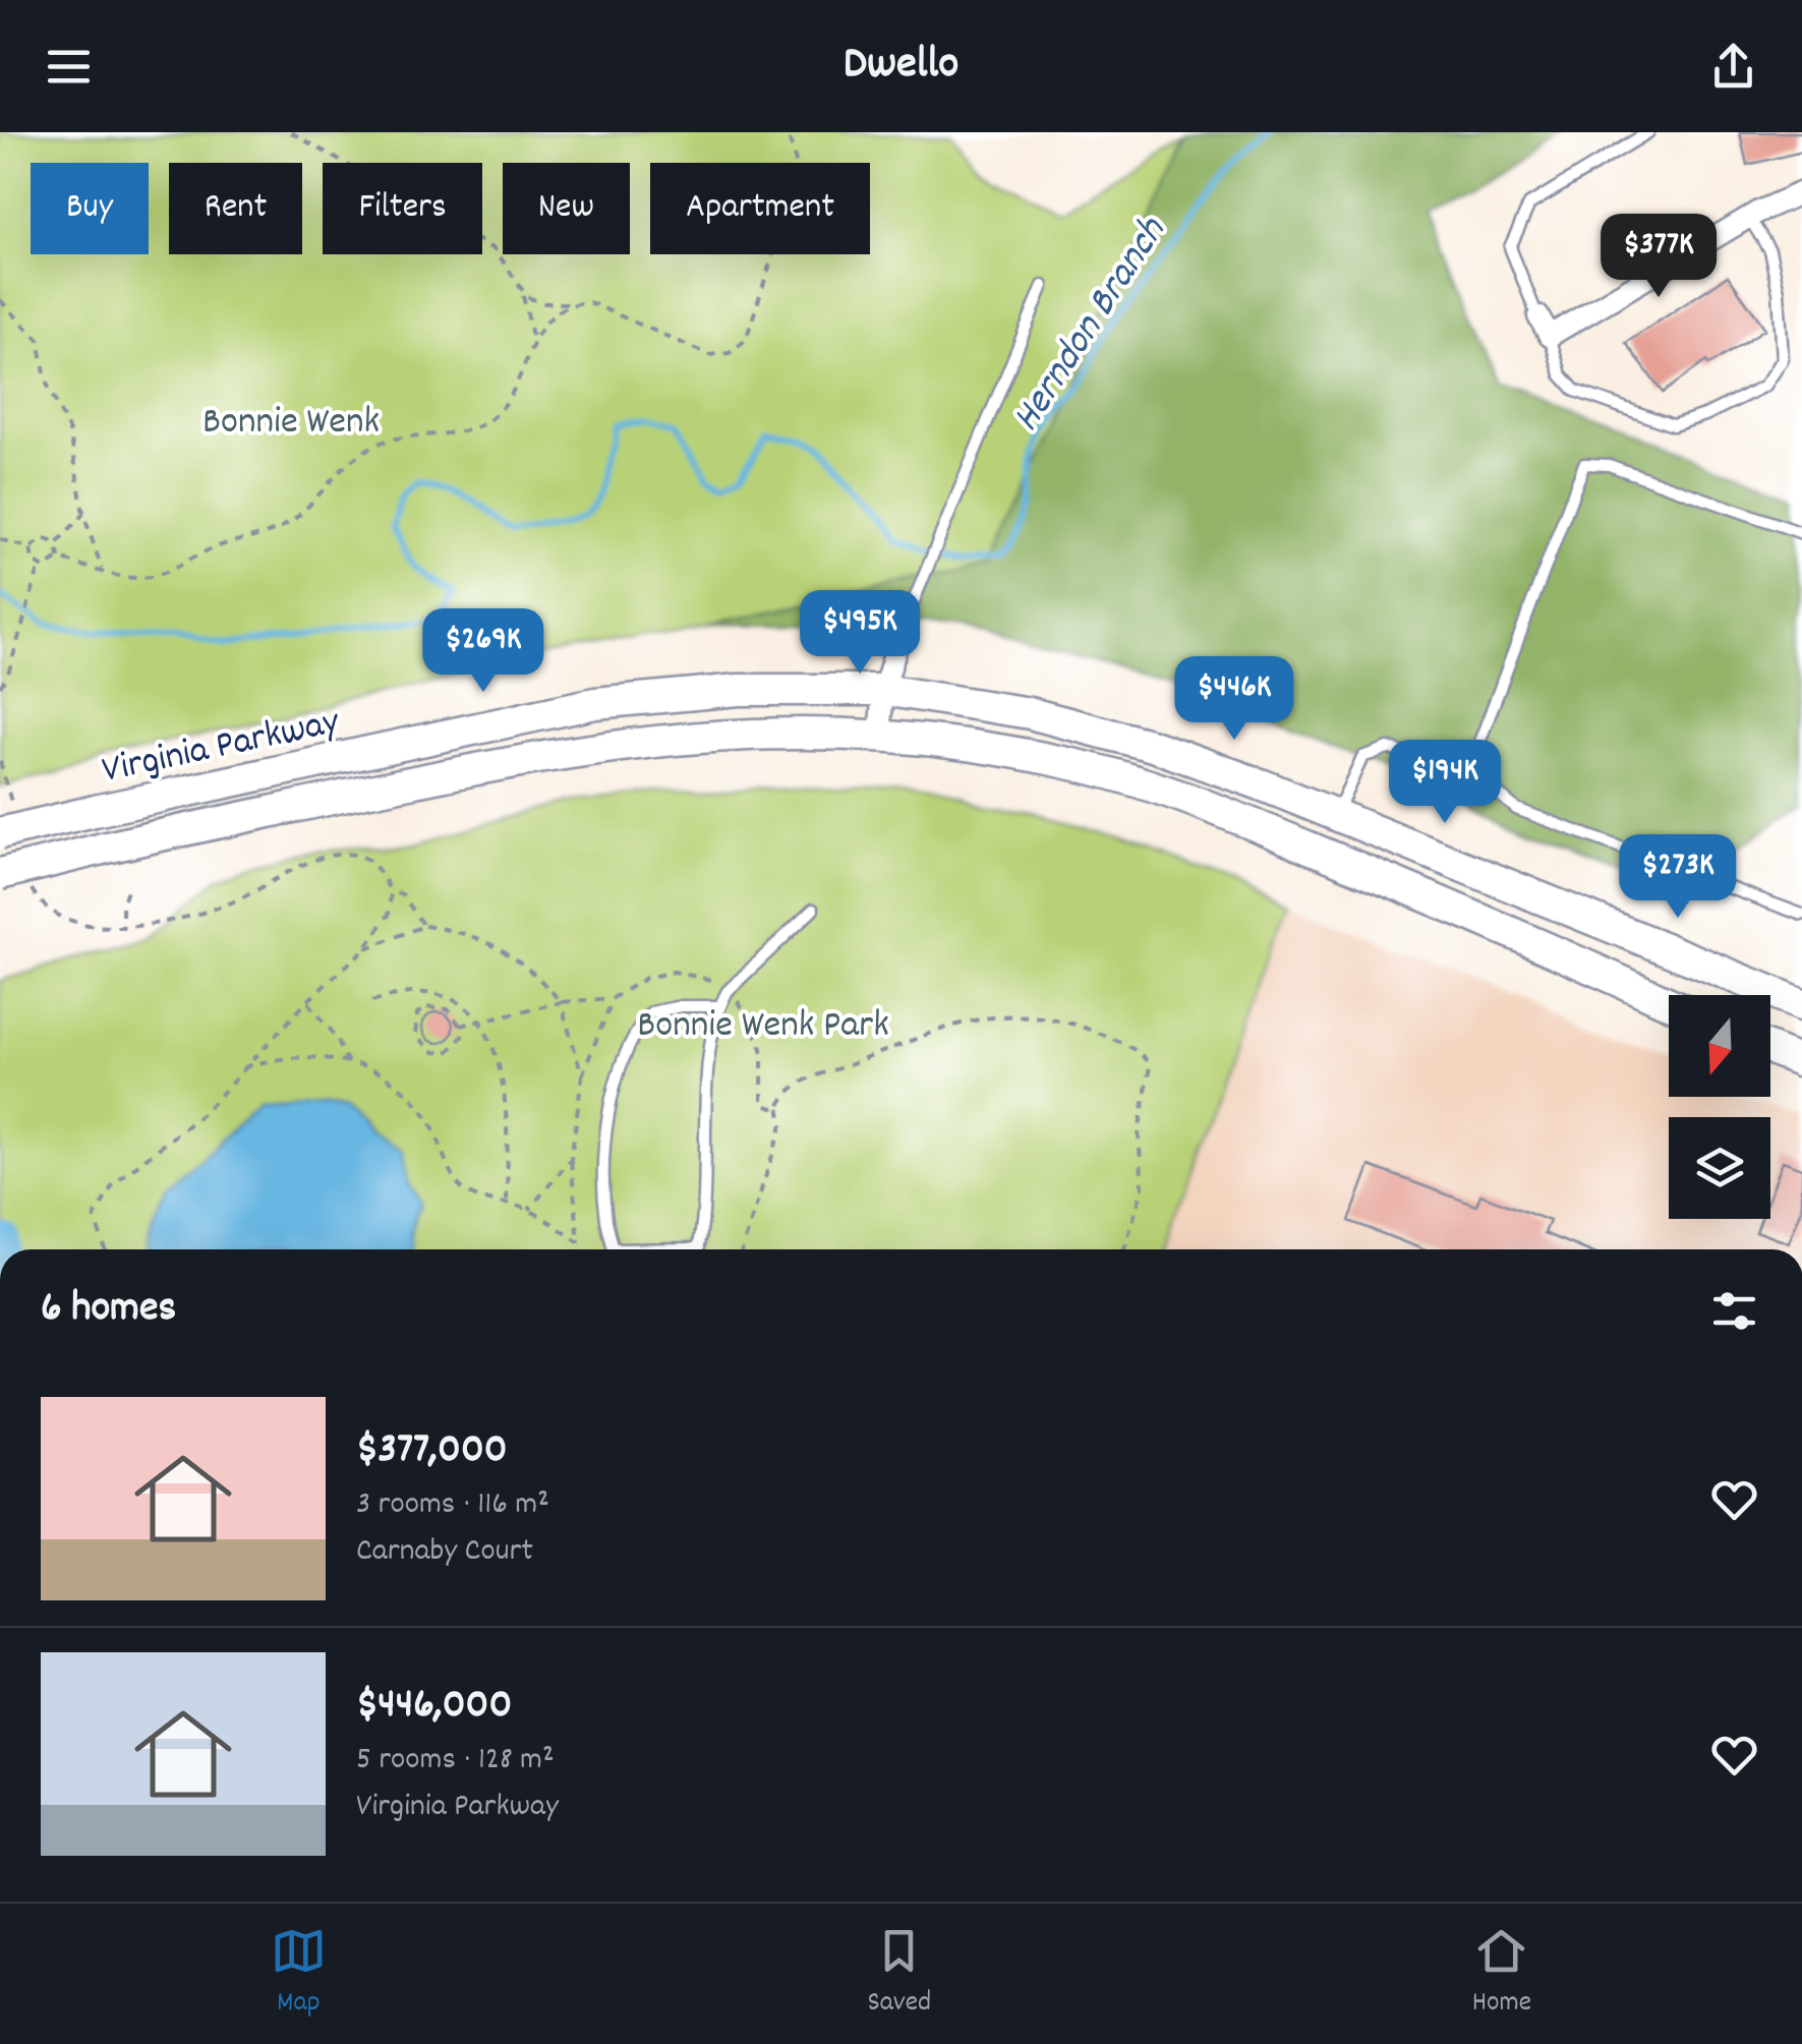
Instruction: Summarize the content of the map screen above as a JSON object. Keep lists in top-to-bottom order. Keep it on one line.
{"streets":{"main road":["Virginia Parkway"]},"water":["Herndon Branch"],"parks":["Bonnie Wenk","Bonnie Wenk Park"],"north":"bottom","page":{"header":"Dwello","chip":["Buy","Rent","Filters","New","Apartment"],"price":["$377K","$495K","$269K","$446K","$194K","$273K"],"heading":"6 homes","list":[{"name":"$377,000","note":"3 rooms · 116 m² · Carnaby Court"},{"name":"$446,000","note":"5 rooms · 128 m² · Virginia Parkway"}],"tabs":["Map","Saved","Home"]}}
